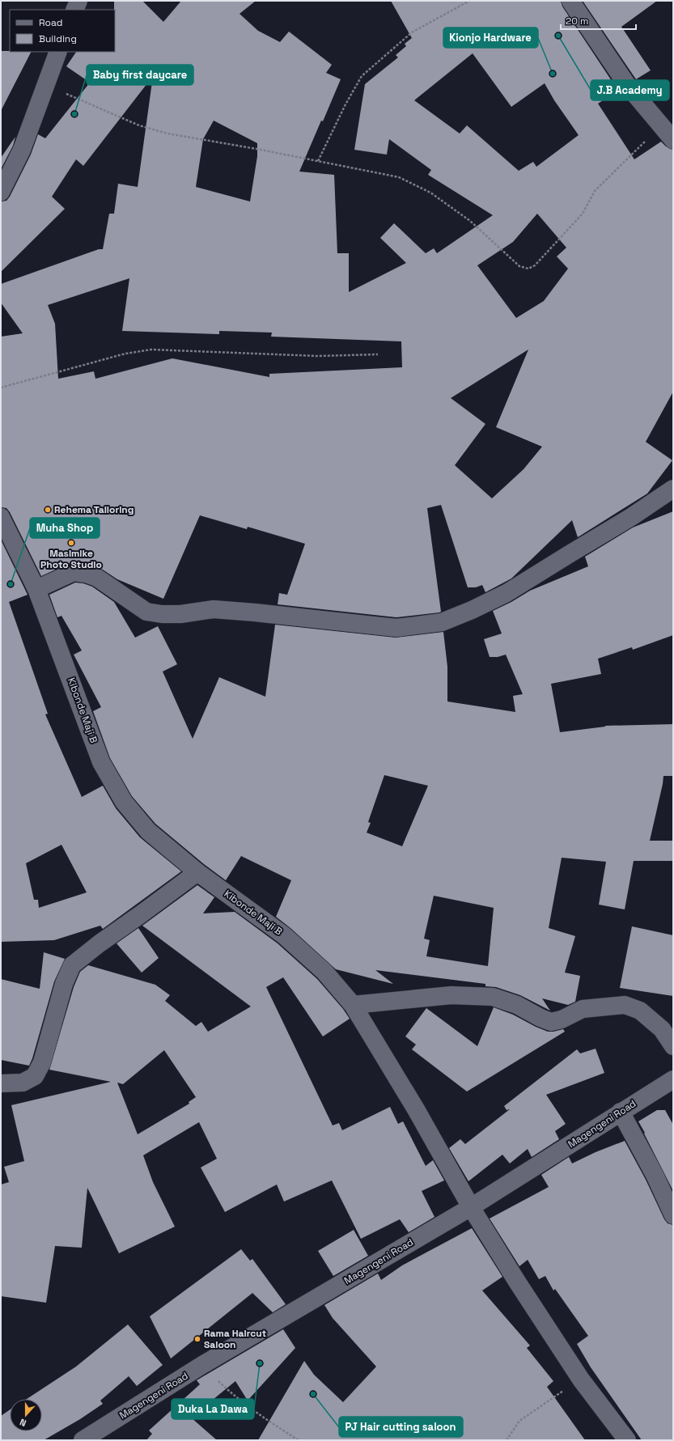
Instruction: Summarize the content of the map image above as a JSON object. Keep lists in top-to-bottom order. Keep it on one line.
{"streets":{"street":["Kibonde Maji B","Magengeni Road"]},"crossings":[["Kibonde Maji B","Magengeni Road"]],"places":["J.B Academy","Kionjo Hardware","Baby first daycare","Rehema Tailoring","Masimike Photo Studio","Muha Shop","Rama Haircut Saloon","Duka La Dawa","PJ Hair cutting saloon"],"legend":["Road","Building"],"scale_bar":"20 m","north":"bottom"}
